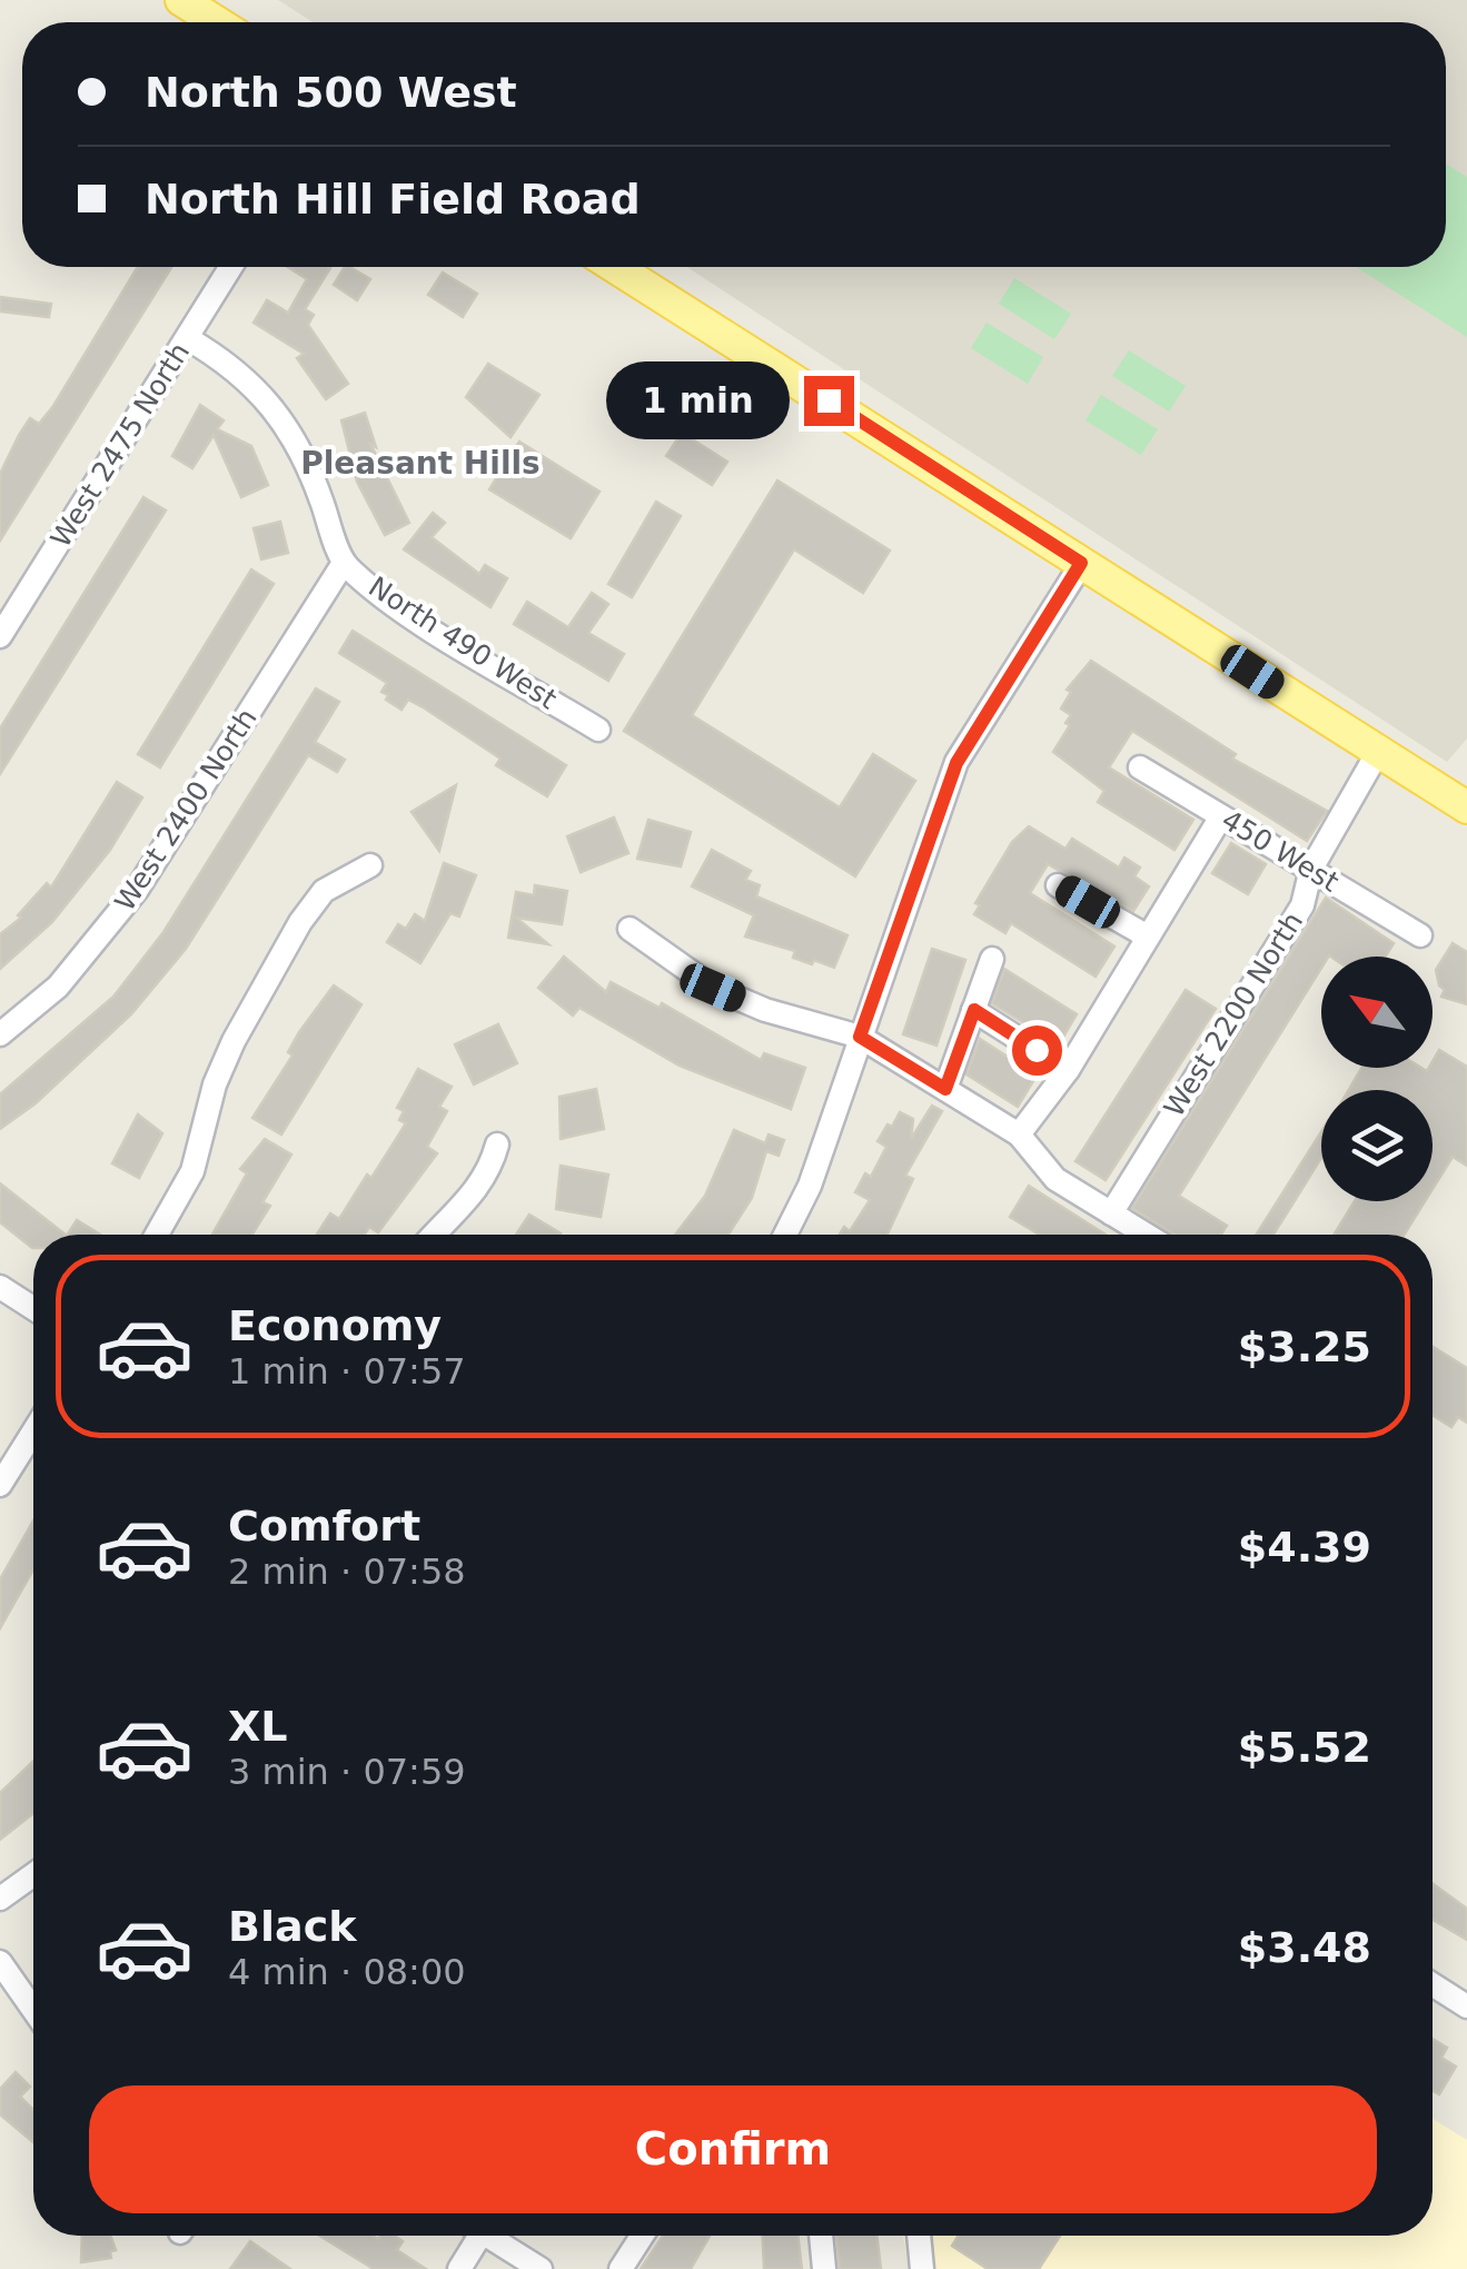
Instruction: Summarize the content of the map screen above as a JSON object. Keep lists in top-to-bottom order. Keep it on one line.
{"streets":{"street":["West 2475 North","North 490 West","West 2400 North","450 West","West 2200 North"]},"crossings":[["West 2475 North","North 490 West"],["North 490 West","West 2400 North"],["450 West","West 2200 North"]],"districts":["Pleasant Hills"],"north":"top left","page":{"banner":["North 500 West","North Hill Field Road"],"bubble":"1 min","list":[{"name":"Economy","note":"1 min · 07:57","value":"$3.25"},{"name":"Comfort","note":"2 min · 07:58","value":"$4.39"},{"name":"XL","note":"3 min · 07:59","value":"$5.52"},{"name":"Black","note":"4 min · 08:00","value":"$3.48"}],"buttons":"Confirm"}}
